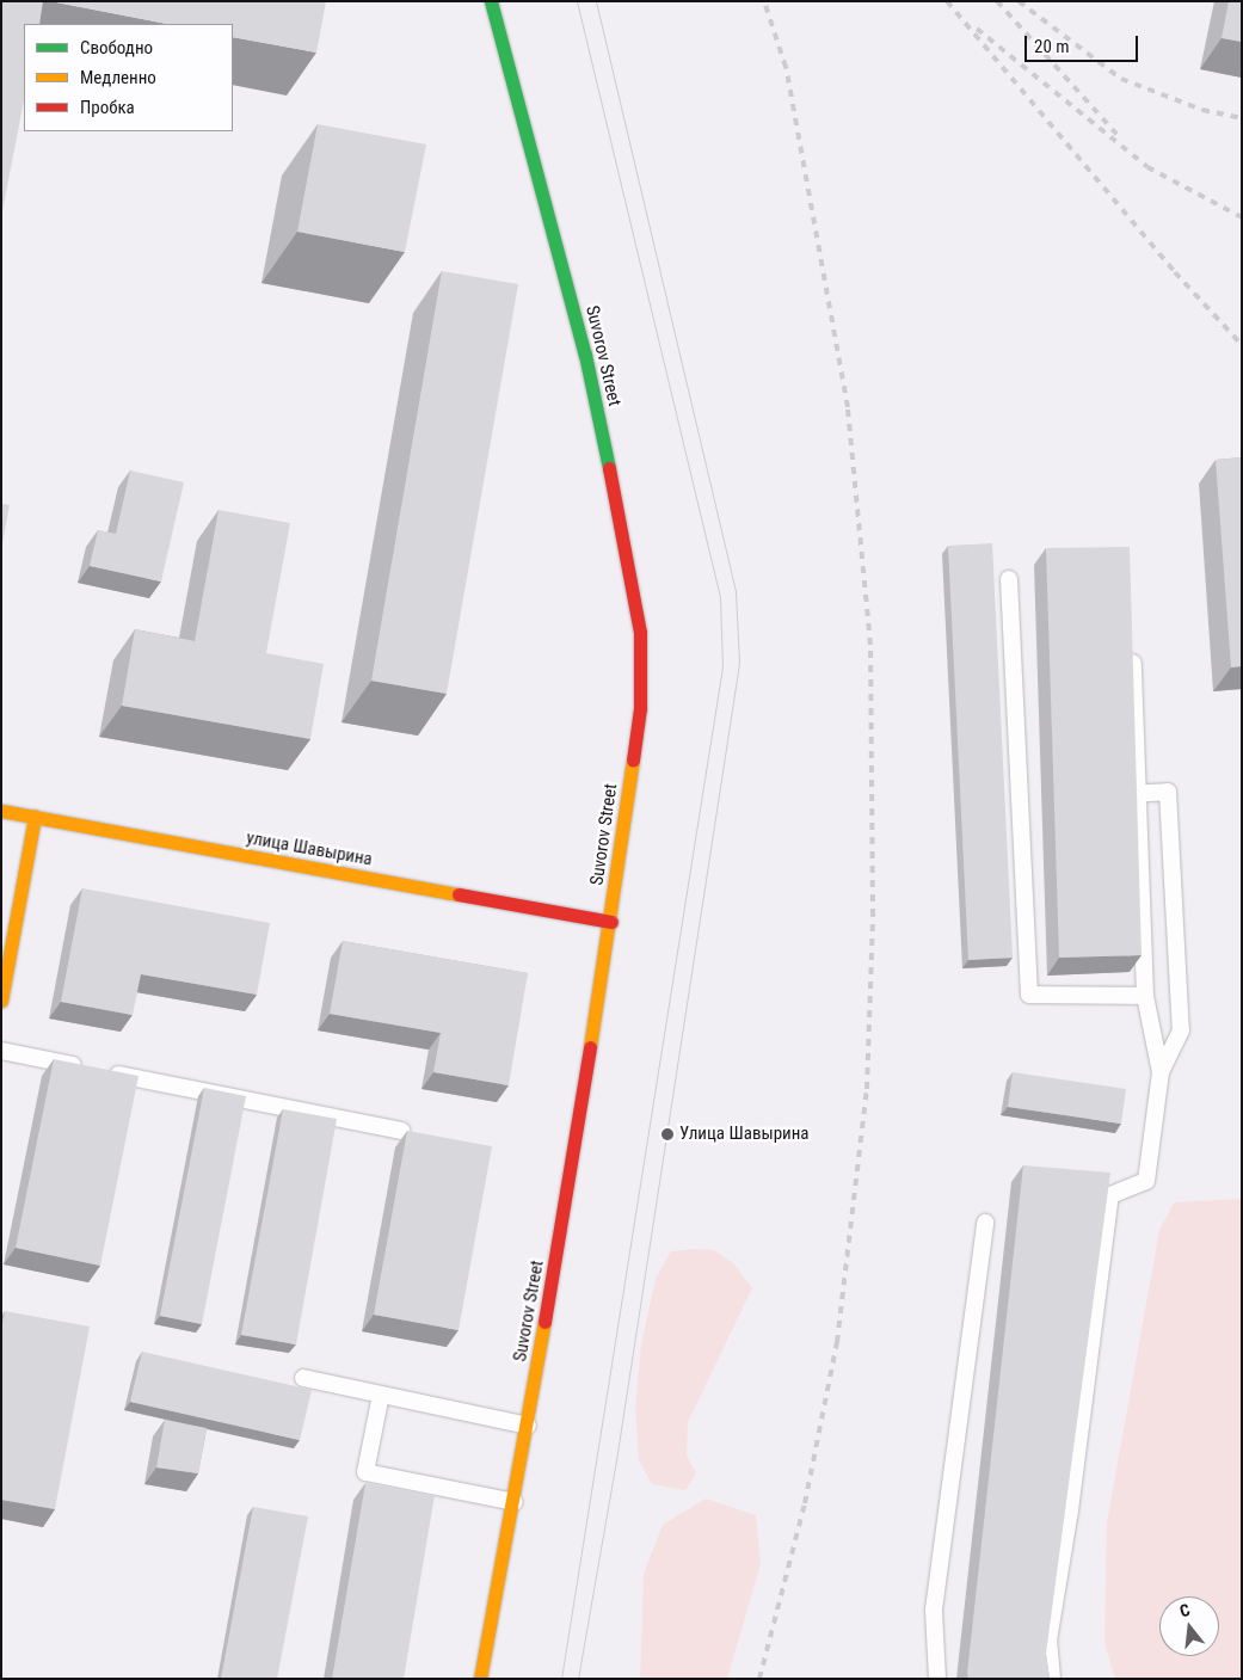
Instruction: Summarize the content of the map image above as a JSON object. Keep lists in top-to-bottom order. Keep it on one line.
{"streets":{"street":["Suvorov Street","улица Шавырина"]},"crossings":[["Suvorov Street","улица Шавырина"]],"places":["Улица Шавырина"],"legend":["Свободно","Медленно","Пробка"],"scale_bar":"20 m","north":"top"}
